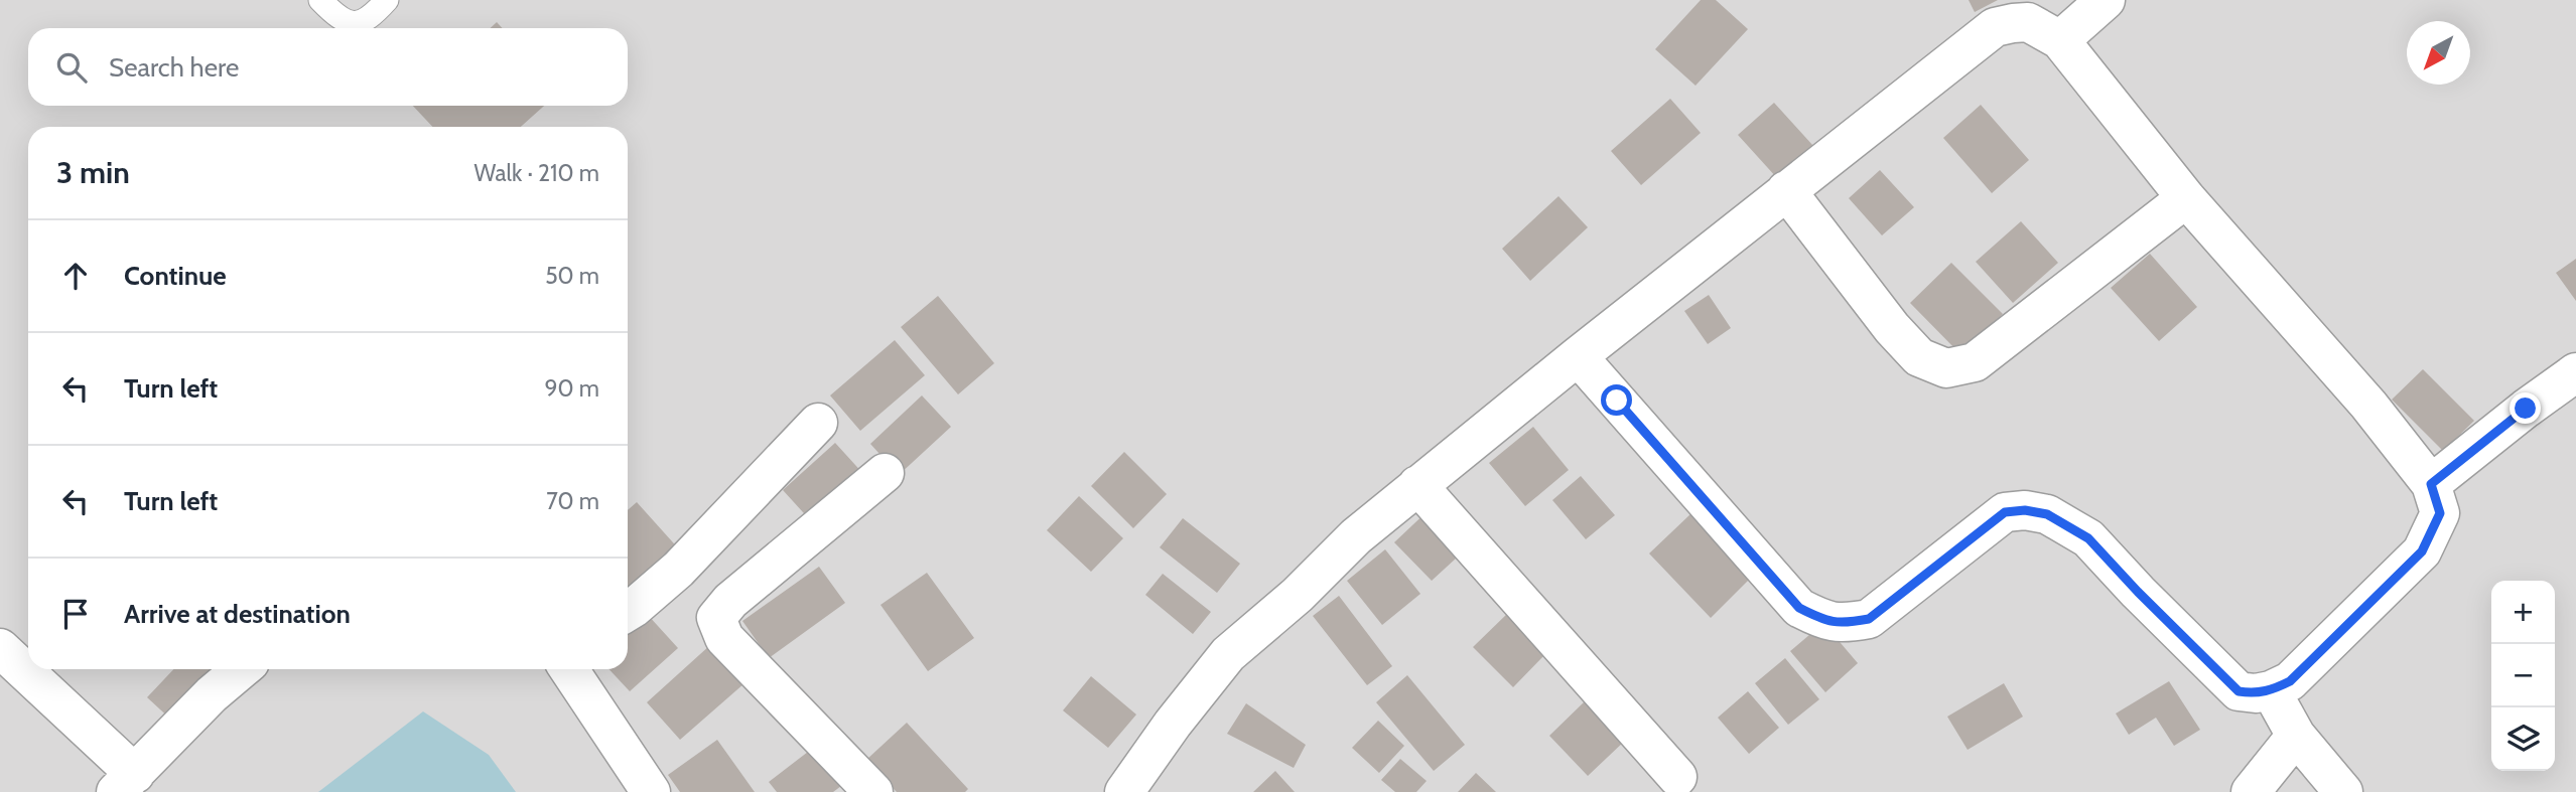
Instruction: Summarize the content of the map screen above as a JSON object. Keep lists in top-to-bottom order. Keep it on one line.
{"north":"bottom left","page":{"search":"Search here","heading":["3 min","Walk · 210 m"],"list":[["Continue","50 m"],["Turn left","90 m"],["Turn left","70 m"],"Arrive at destination"],"map_buttons":["+","−"]}}
